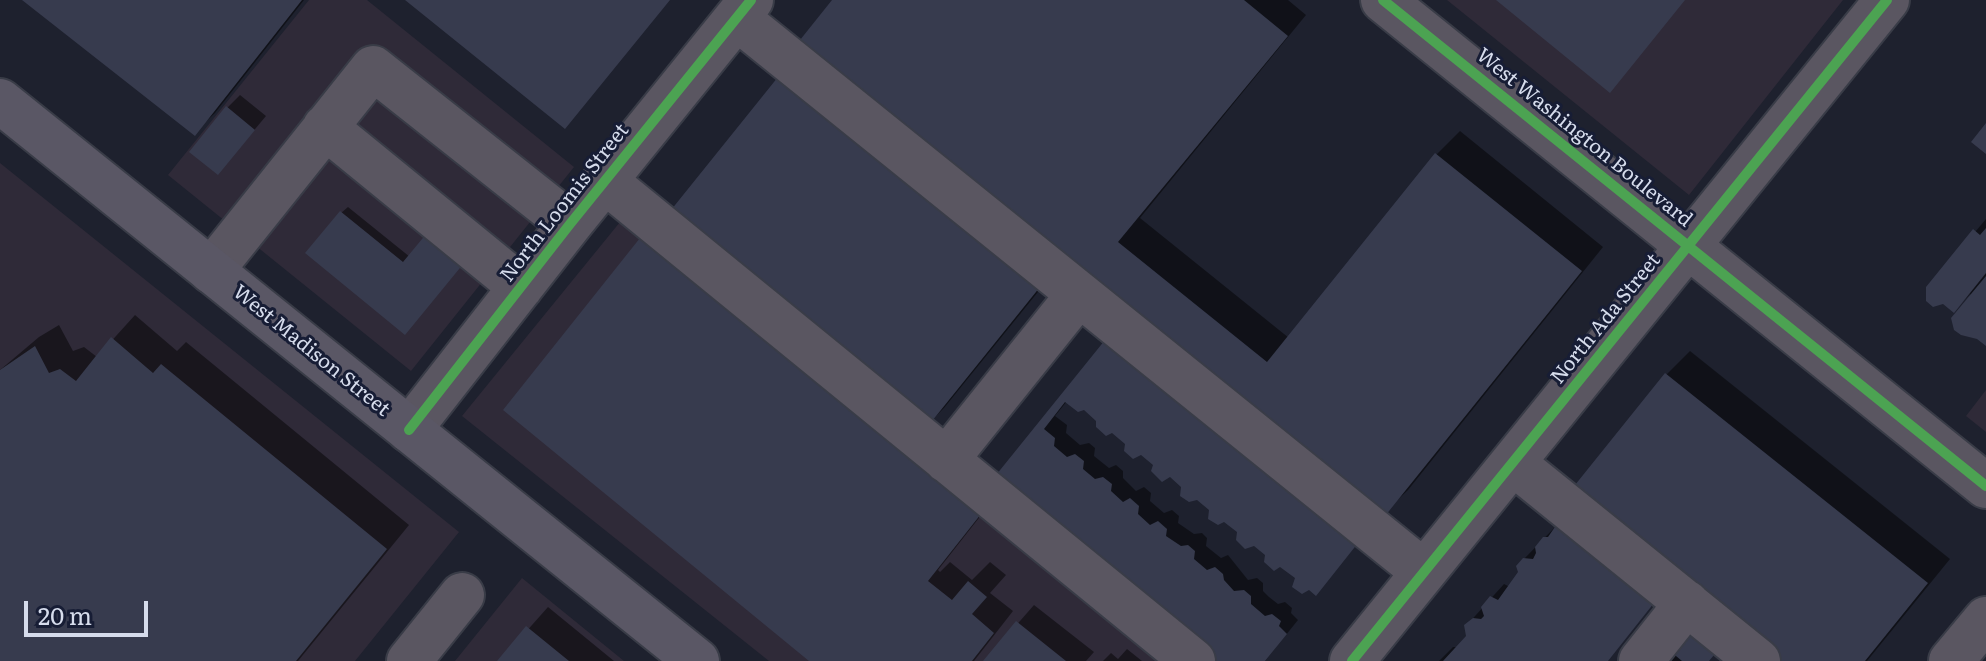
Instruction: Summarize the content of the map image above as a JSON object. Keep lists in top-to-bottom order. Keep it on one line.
{"streets":{"main road":["West Madison Street"],"street":["West Washington Boulevard","North Loomis Street","North Ada Street"]},"crossings":[["West Washington Boulevard","North Ada Street"],["North Loomis Street","West Madison Street"]],"scale_bar":"20 m"}
